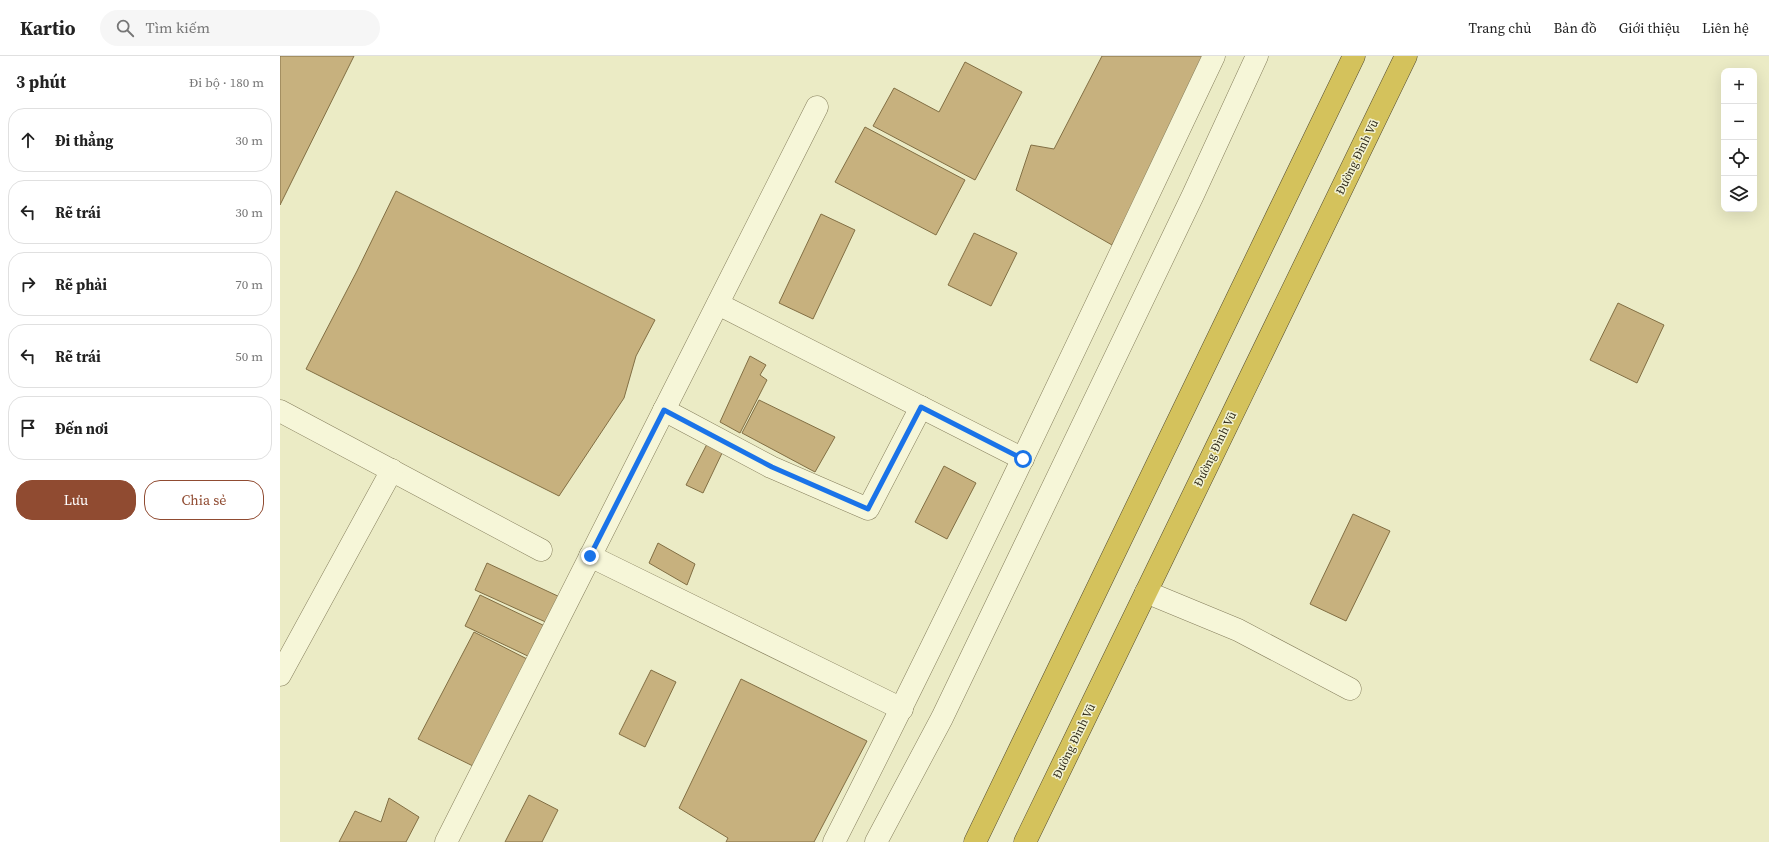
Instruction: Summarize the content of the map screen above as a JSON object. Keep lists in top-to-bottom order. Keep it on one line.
{"streets":{"highway":["Đường Đình Vũ"]},"page":{"header":"Kartio","search":"Tìm kiếm","nav":["Trang chủ","Bản đồ","Giới thiệu","Liên hệ"],"heading":["3 phút","Đi bộ · 180 m"],"map_buttons":["+","−"],"list":[["Đi thẳng","30 m"],["Rẽ trái","30 m"],["Rẽ phải","70 m"],["Rẽ trái","50 m"],"Đến nơi"],"buttons":["Lưu","Chia sẻ"]}}
